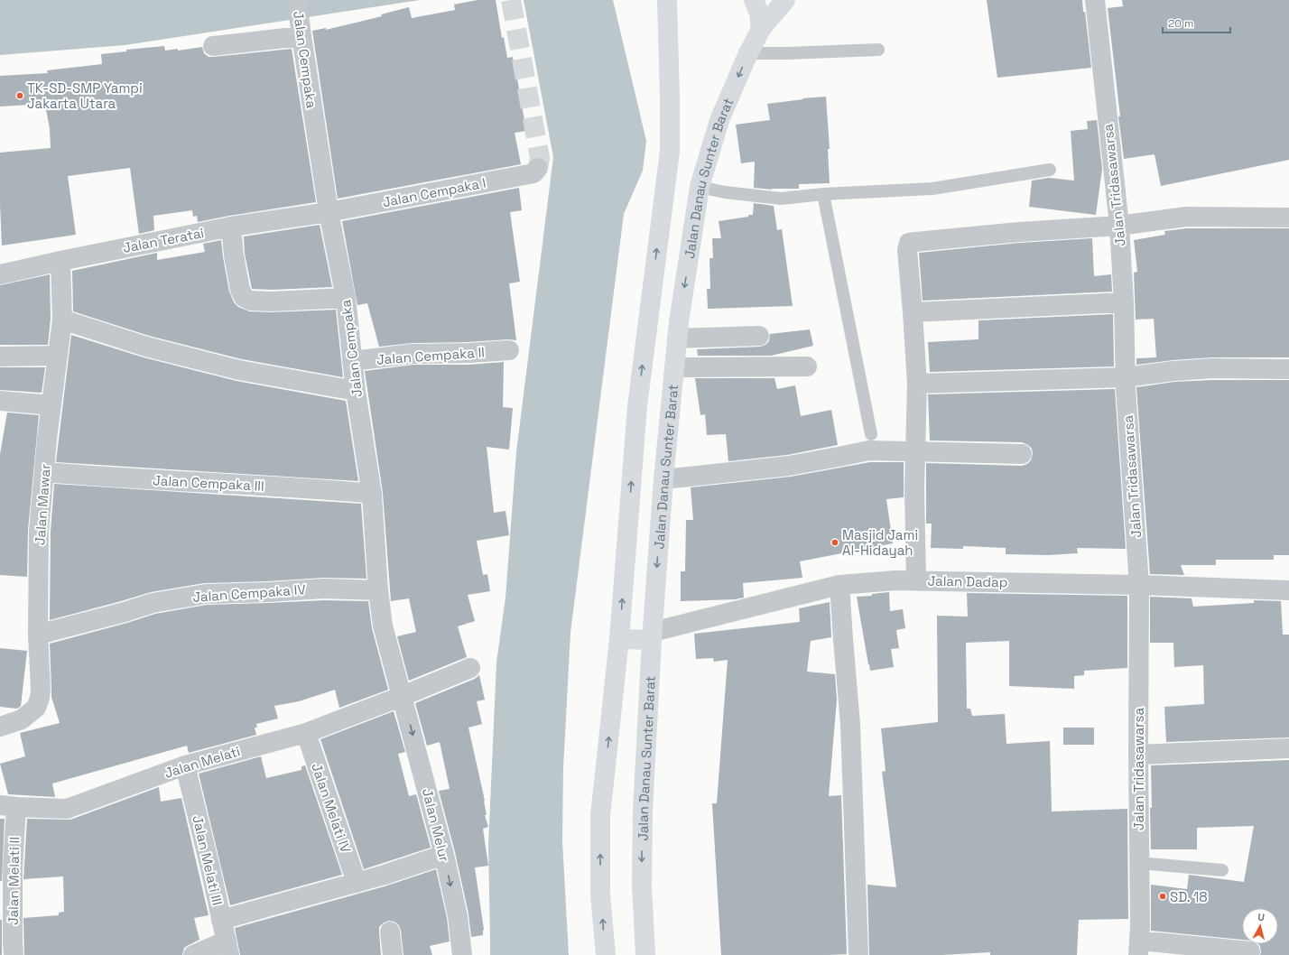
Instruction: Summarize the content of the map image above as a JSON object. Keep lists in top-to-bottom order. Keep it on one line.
{"streets":{"main road":["Jalan Danau Sunter Barat"],"street":["Jalan Cempaka","Jalan Tridasawarsa","Jalan Cempaka I","Jalan Teratai","Jalan Cempaka II","Jalan Cempaka III","Jalan Mawar","Jalan Dadap","Jalan Cempaka IV","Jalan Melati","Jalan Melati IV","Jalan Melur","Jalan Melati III","Jalan Melati II"]},"crossings":[["Jalan Cempaka","Jalan Cempaka I"],["Jalan Cempaka","Jalan Teratai"],["Jalan Cempaka","Jalan Cempaka II"],["Jalan Cempaka","Jalan Cempaka III"],["Jalan Cempaka","Jalan Cempaka IV"],["Jalan Cempaka","Jalan Melati"],["Jalan Cempaka","Jalan Melur"],["Jalan Danau Sunter Barat","Jalan Dadap"],["Jalan Tridasawarsa","Jalan Dadap"],["Jalan Cempaka I","Jalan Teratai"],["Jalan Teratai","Jalan Mawar"],["Jalan Cempaka III","Jalan Mawar"],["Jalan Mawar","Jalan Cempaka IV"],["Jalan Melati","Jalan Melati IV"],["Jalan Melati","Jalan Melur"],["Jalan Melati","Jalan Melati III"],["Jalan Melati","Jalan Melati II"]],"one_way":["Jalan Melur"],"places":["TK-SD-SMP Yampi Jakarta Utara","Masjid Jami Al-Hidayah","SD. 18"],"scale_bar":"20 m","north":"top"}
